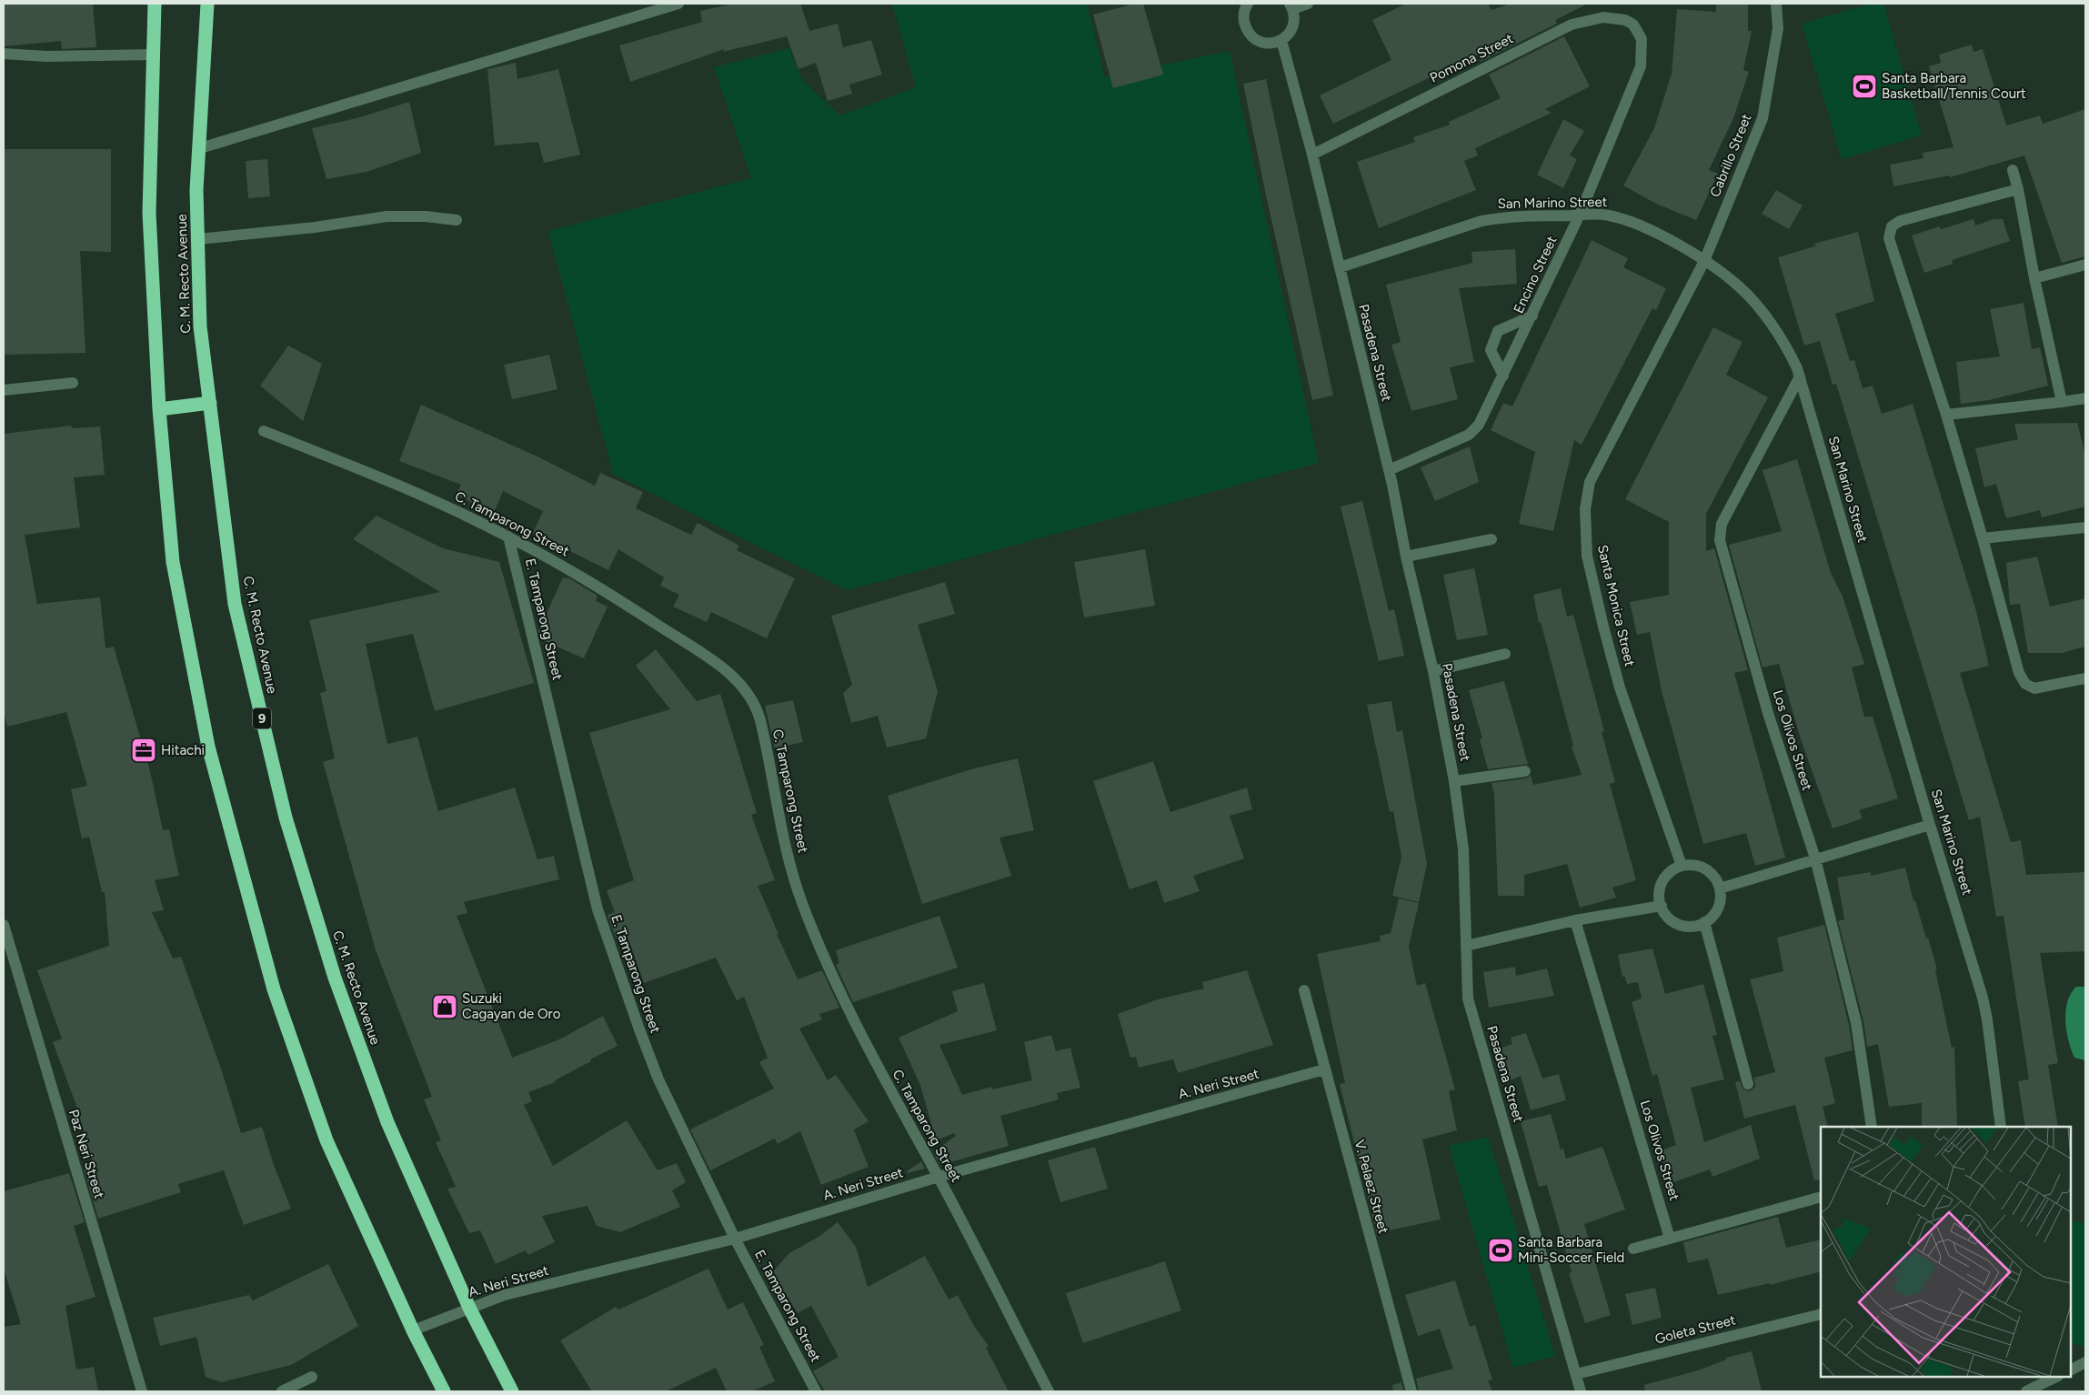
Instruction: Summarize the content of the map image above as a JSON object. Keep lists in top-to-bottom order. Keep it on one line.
{"streets":{"highway":["C. M. Recto Avenue","9"],"street":["Pomona Street","Cabrillo Street","San Marino Street","Encino Street","Pasadena Street","C. Tamparong Street","Santa Monica Street","E. Tamparong Street","Los Olivos Street","A. Neri Street","Paz Neri Street","V. Pelaez Street","Goleta Street"]},"crossings":[["Pomona Street","Encino Street"],["Pomona Street","Pasadena Street"],["Cabrillo Street","San Marino Street"],["Cabrillo Street","Santa Monica Street"],["San Marino Street","Encino Street"],["San Marino Street","Pasadena Street"],["San Marino Street","Santa Monica Street"],["San Marino Street","Los Olivos Street"],["C. M. Recto Avenue","A. Neri Street"],["Encino Street","Pasadena Street"],["Pasadena Street","Goleta Street"],["C. Tamparong Street","E. Tamparong Street"],["C. Tamparong Street","A. Neri Street"],["E. Tamparong Street","A. Neri Street"],["A. Neri Street","V. Pelaez Street"]],"places":{"sports":["Santa Barbara Basketball/Tennis Court","Santa Barbara Mini-Soccer Field"],"office":["Hitachi"],"shop":["Suzuki Cagayan de Oro"]}}
